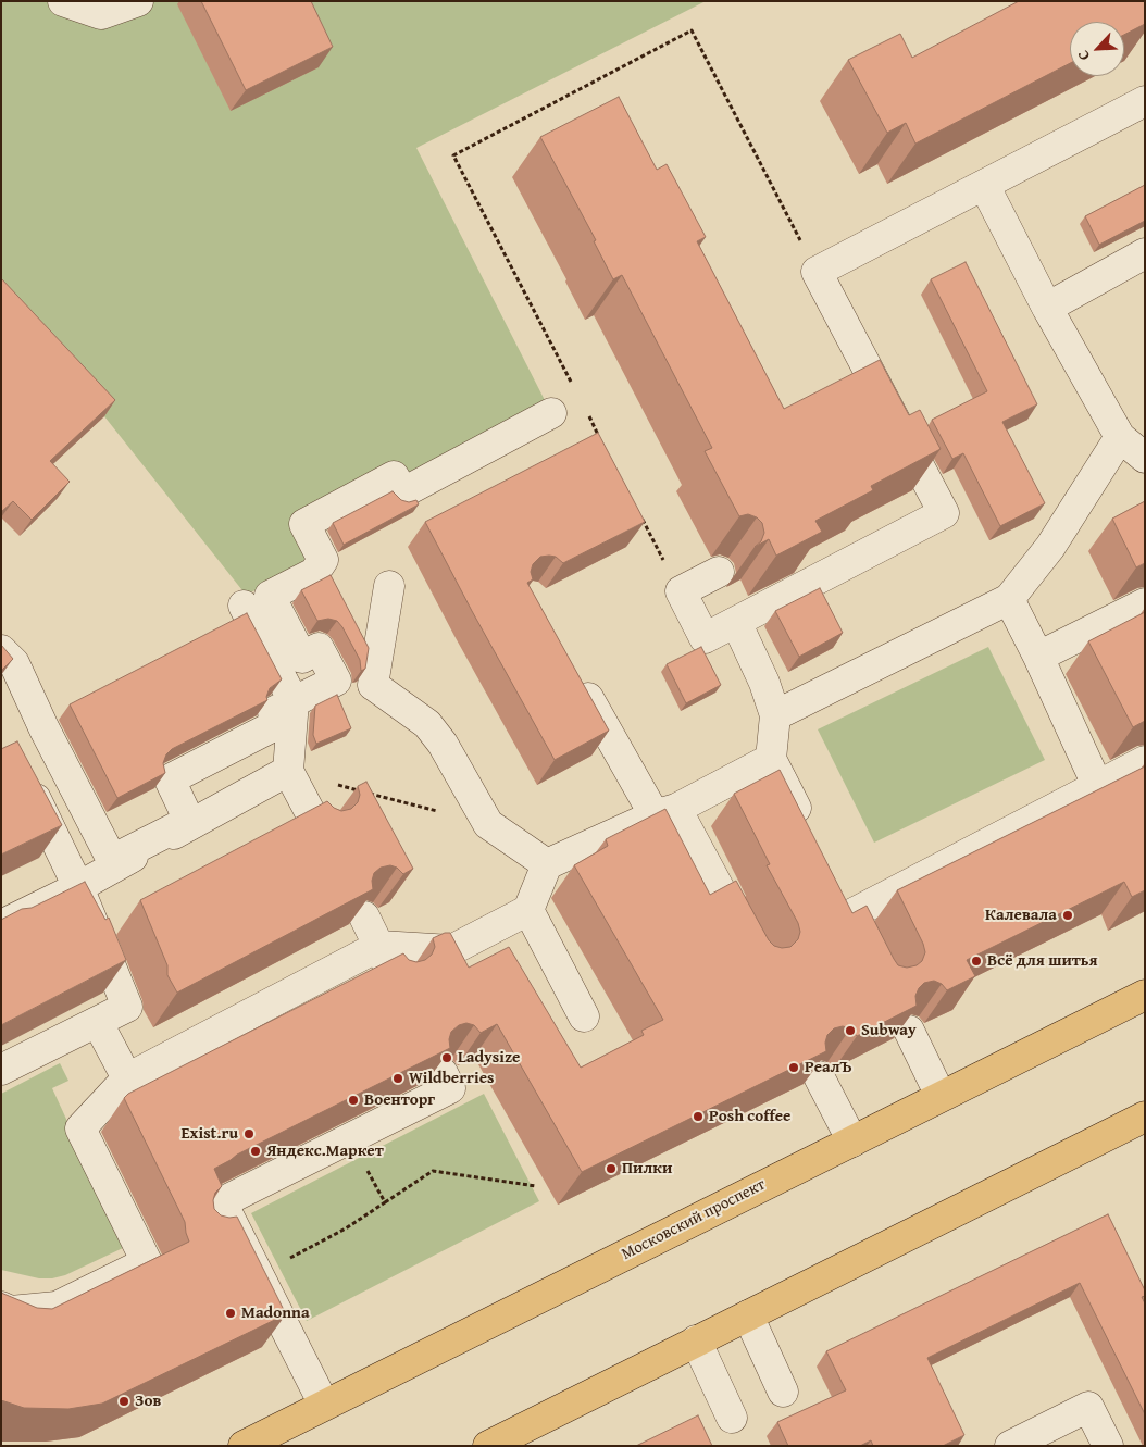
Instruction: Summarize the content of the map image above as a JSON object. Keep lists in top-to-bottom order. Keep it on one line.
{"streets":{"main road":["Московский проспект"]},"places":["Калевала","Всё для шитья","Subway","Ladysize","РеалЪ","Wildberries","Военторг","Posh coffee","Exist.ru","Яндекс.Маркет","Пилки","Madonna","Зов"],"north":"bottom left"}
